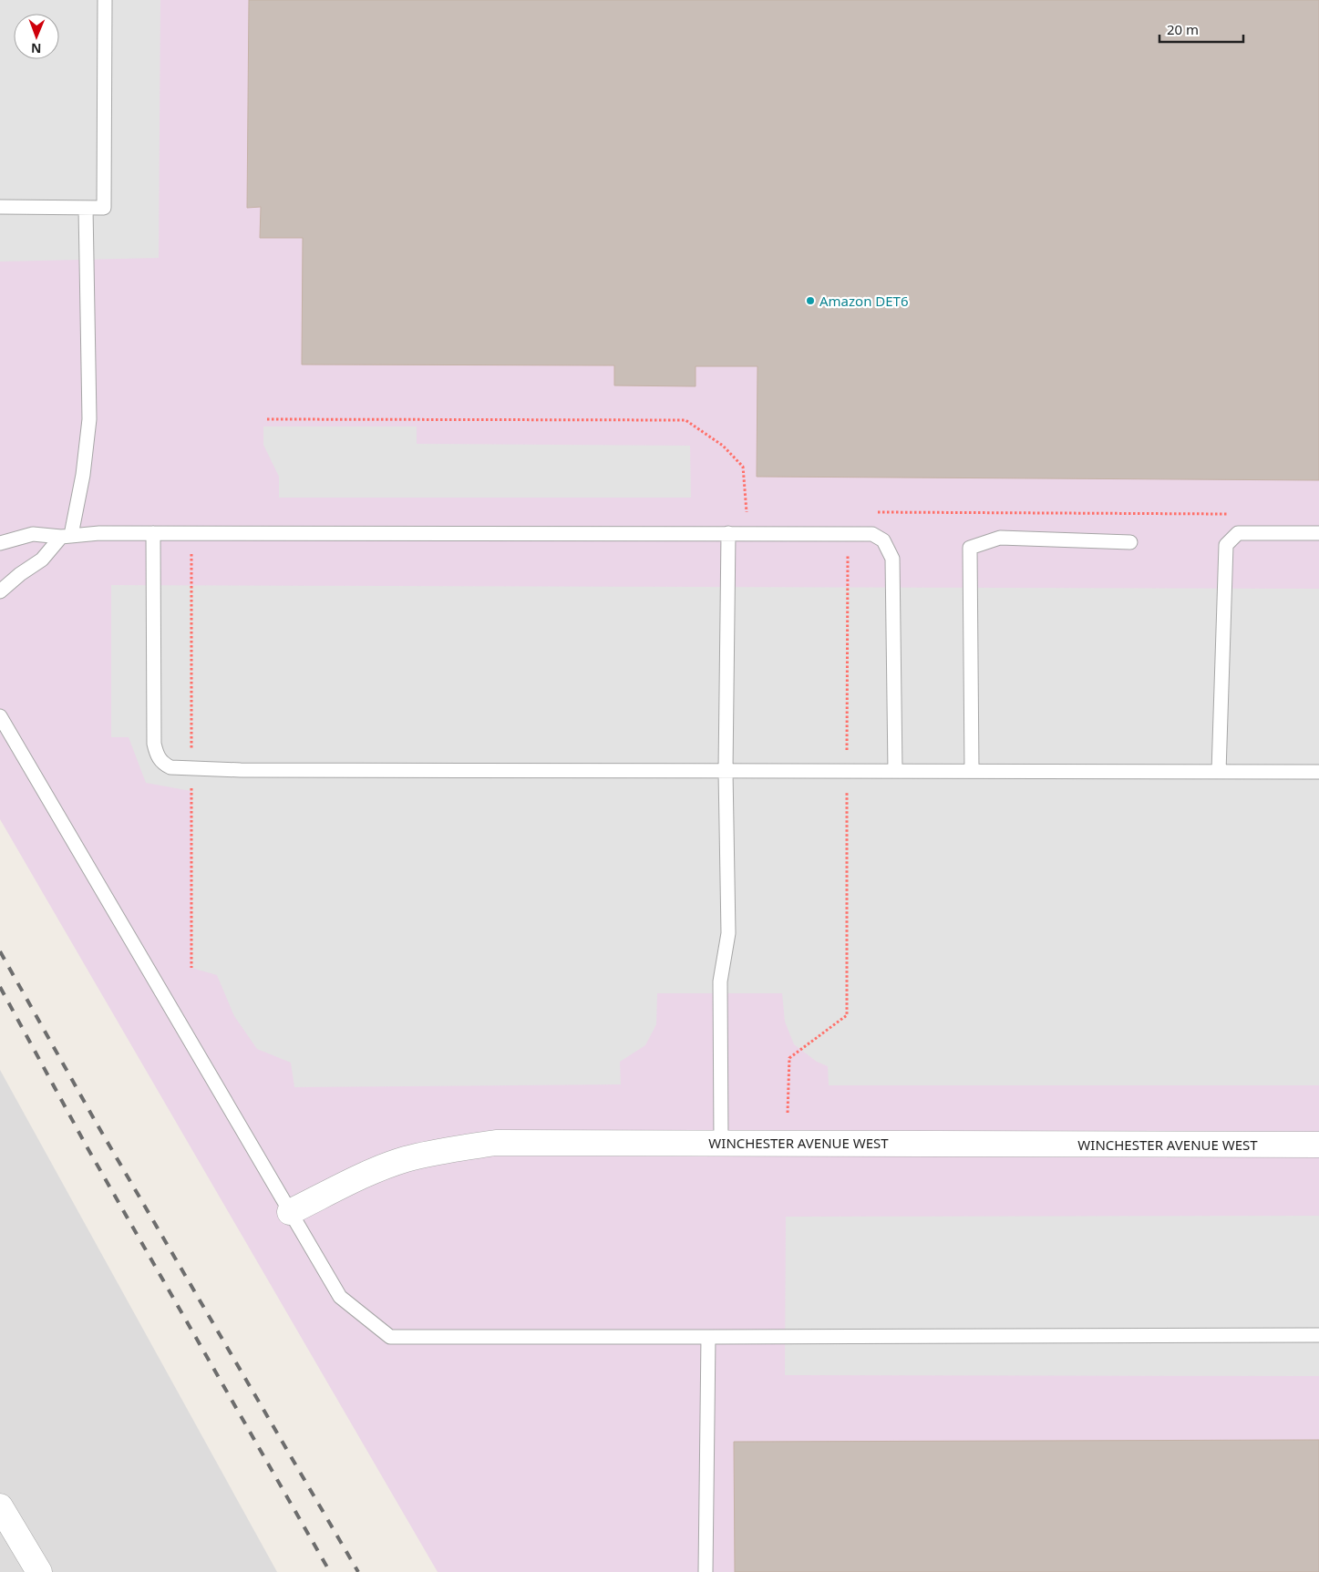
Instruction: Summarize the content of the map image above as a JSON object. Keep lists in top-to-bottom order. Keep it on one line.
{"streets":{"street":["WINCHESTER AVENUE WEST"]},"places":["Amazon DET6"],"scale_bar":"20 m","north":"bottom"}
